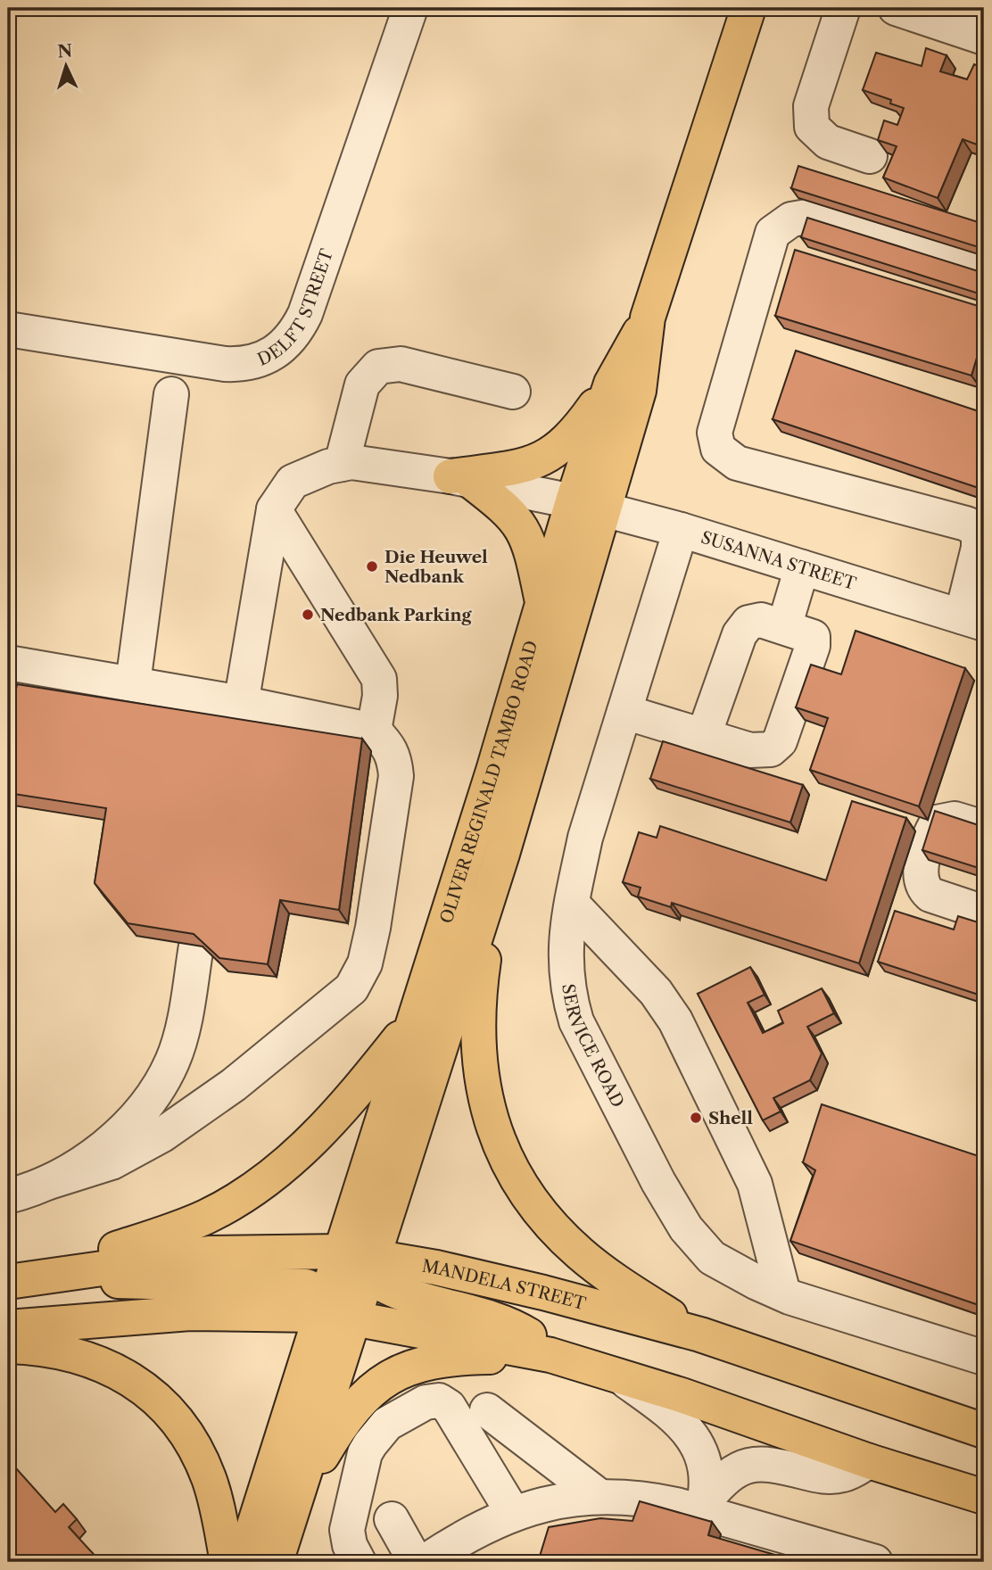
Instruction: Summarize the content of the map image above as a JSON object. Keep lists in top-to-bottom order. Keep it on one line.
{"streets":{"main road":["OLIVER REGINALD TAMBO ROAD","MANDELA STREET"],"street":["DELFT STREET","SUSANNA STREET","SERVICE ROAD"]},"crossings":[["SUSANNA STREET","OLIVER REGINALD TAMBO ROAD"],["SUSANNA STREET","SERVICE ROAD"],["OLIVER REGINALD TAMBO ROAD","MANDELA STREET"]],"places":["Die Heuwel Nedbank","Nedbank Parking","Shell"],"north":"top"}
